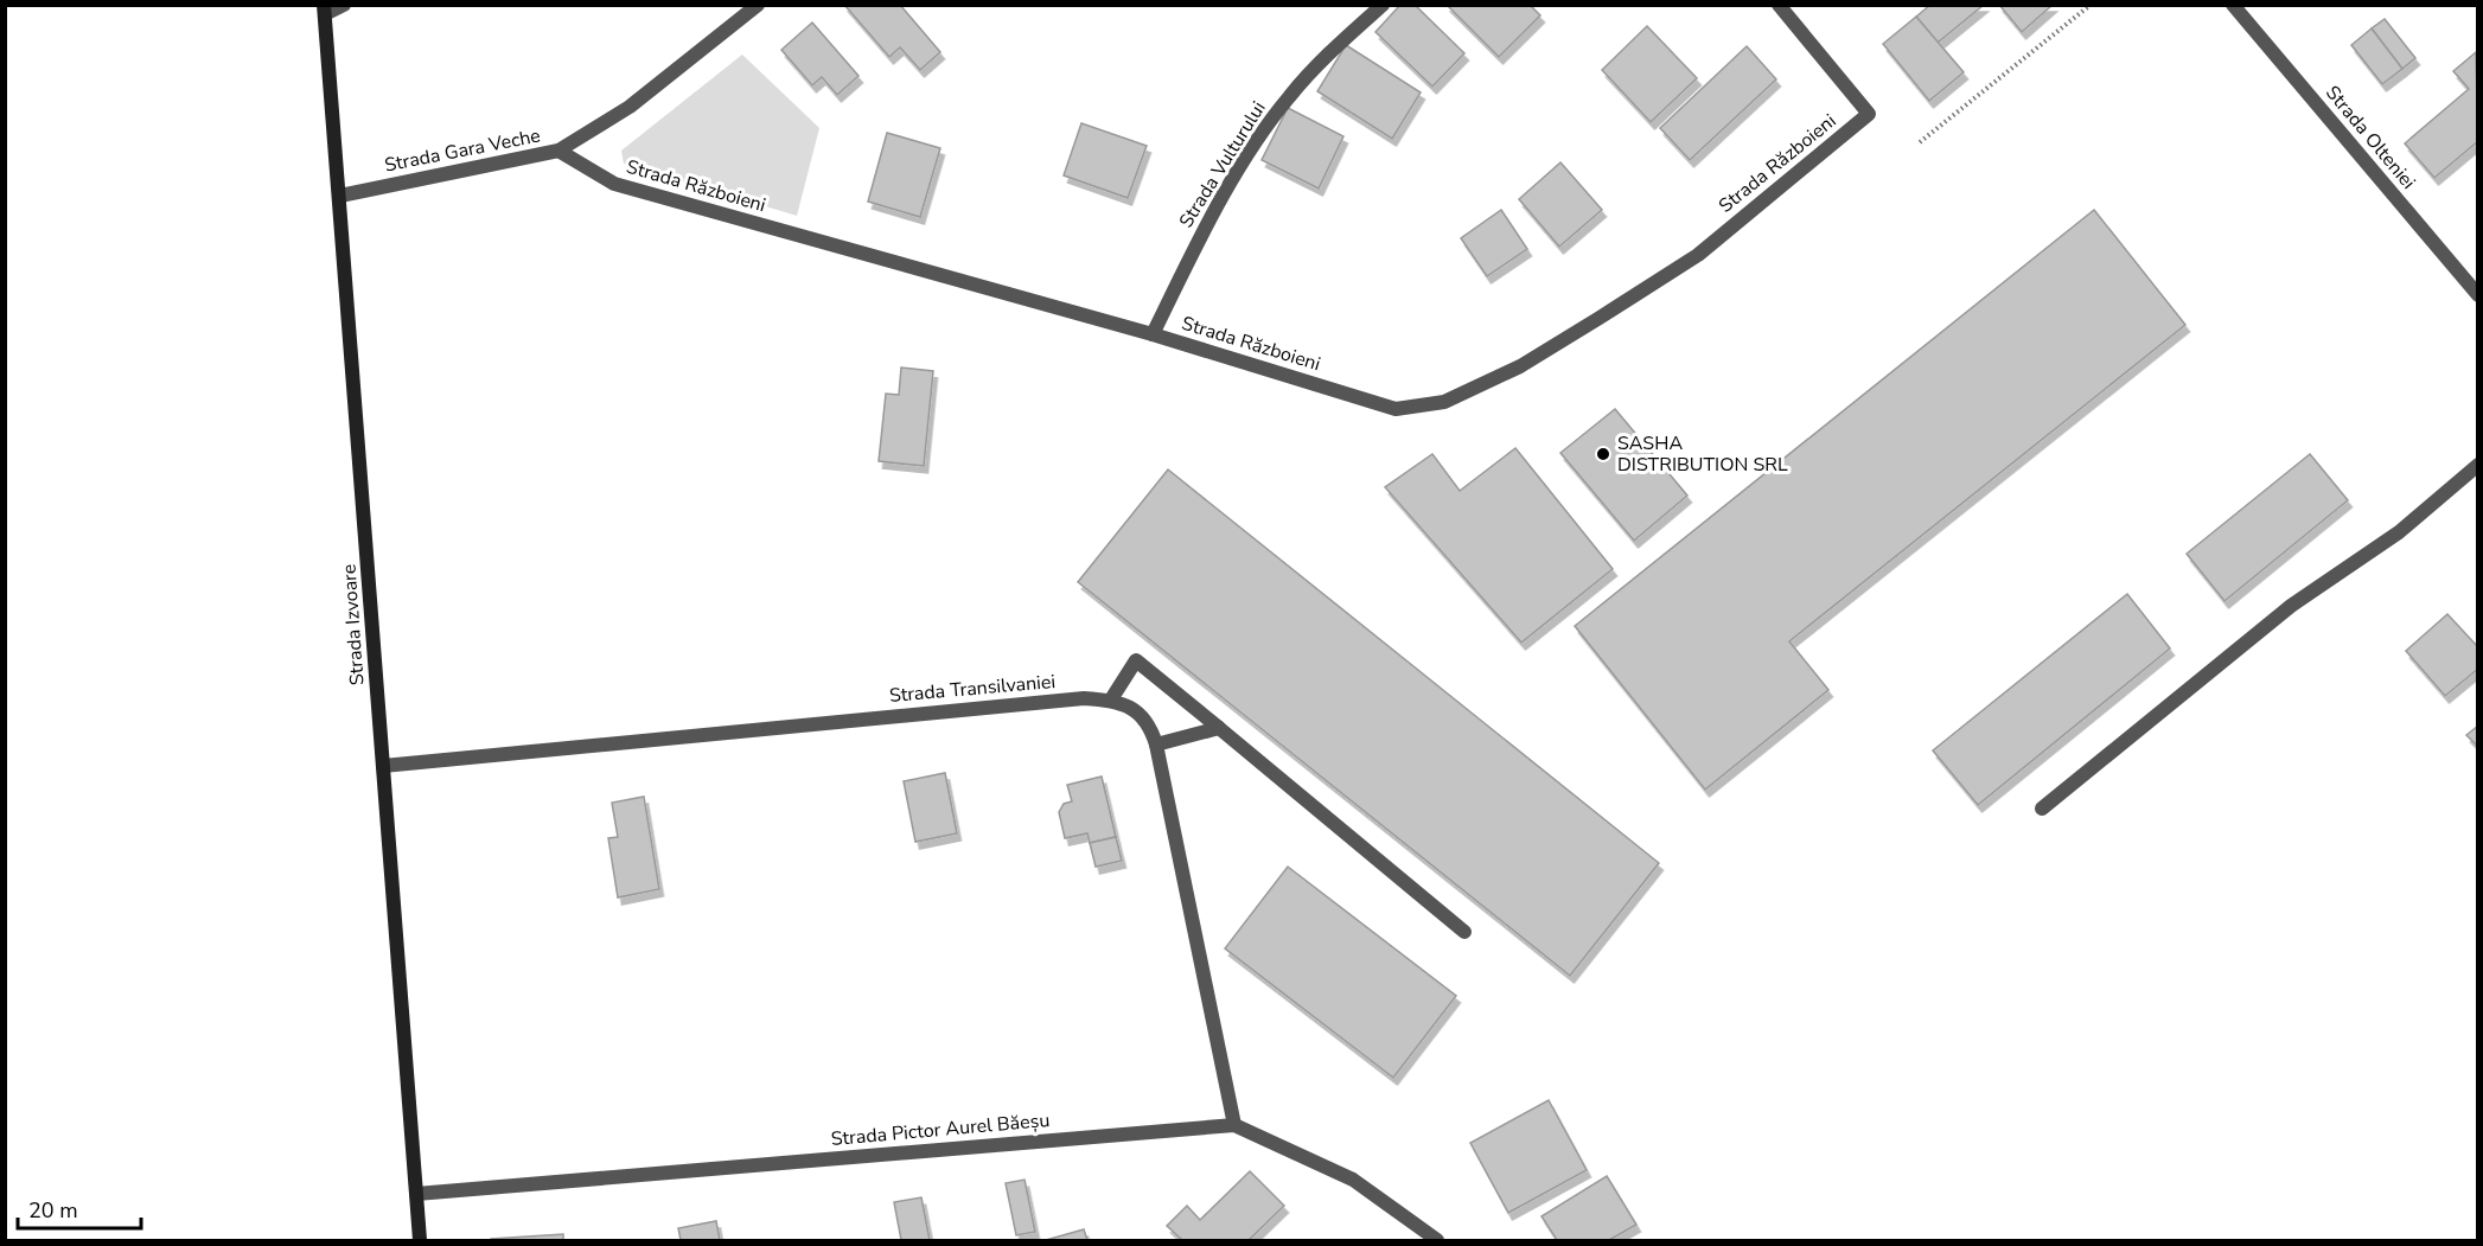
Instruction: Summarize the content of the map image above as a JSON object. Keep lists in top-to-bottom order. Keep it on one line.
{"streets":{"main road":["Strada Izvoare"],"street":["Strada Olteniei","Strada Gara Veche","Strada Războieni","Strada Vulturului","Strada Transilvaniei","Strada Pictor Aurel Băeșu"]},"crossings":[["Strada Gara Veche","Strada Războieni"],["Strada Gara Veche","Strada Izvoare"],["Strada Războieni","Strada Vulturului"],["Strada Izvoare","Strada Transilvaniei"],["Strada Izvoare","Strada Pictor Aurel Băeșu"],["Strada Transilvaniei","Strada Pictor Aurel Băeșu"]],"places":["SASHA DISTRIBUTION SRL"],"scale_bar":"20 m"}
